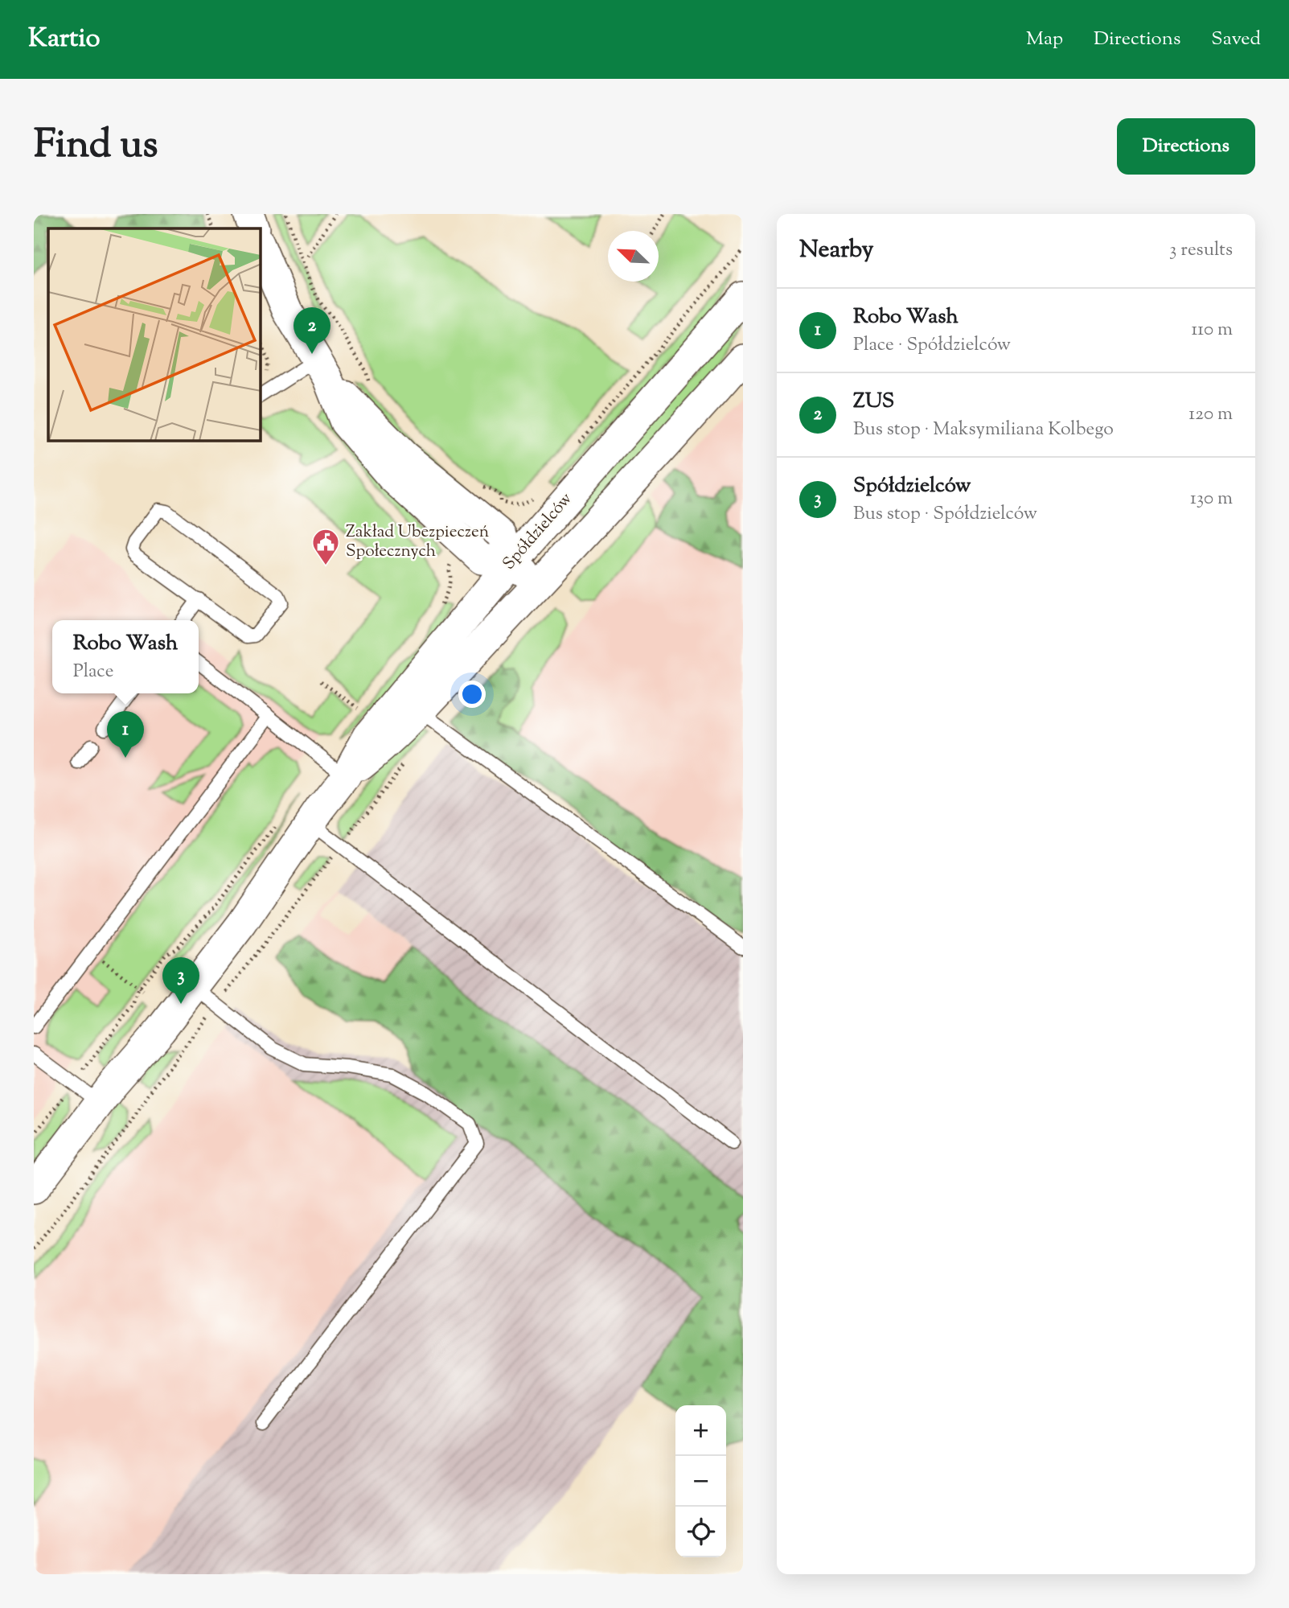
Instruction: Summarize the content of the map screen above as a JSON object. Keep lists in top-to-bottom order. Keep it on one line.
{"streets":{"street":["Spółdzielców"]},"places":{"public building":["Zakład Ubezpieczeń Społecznych"]},"north":"top left","page":{"header":"Kartio","nav":["Map","Directions","Saved"],"title":"Find us","buttons":"Directions","heading":["Nearby","3 results"],"list":[{"mark":"1","name":"Robo Wash","note":"Place · Spółdzielców","value":"110 m"},{"mark":"2","name":"ZUS","note":"Bus stop · Maksymiliana Kolbego","value":"120 m"},{"mark":"3","name":"Spółdzielców","note":"Bus stop · Spółdzielców","value":"130 m"}],"pins":["2","1","3"],"popup":["Robo Wash","Place"],"map_buttons":["+","−"]}}
